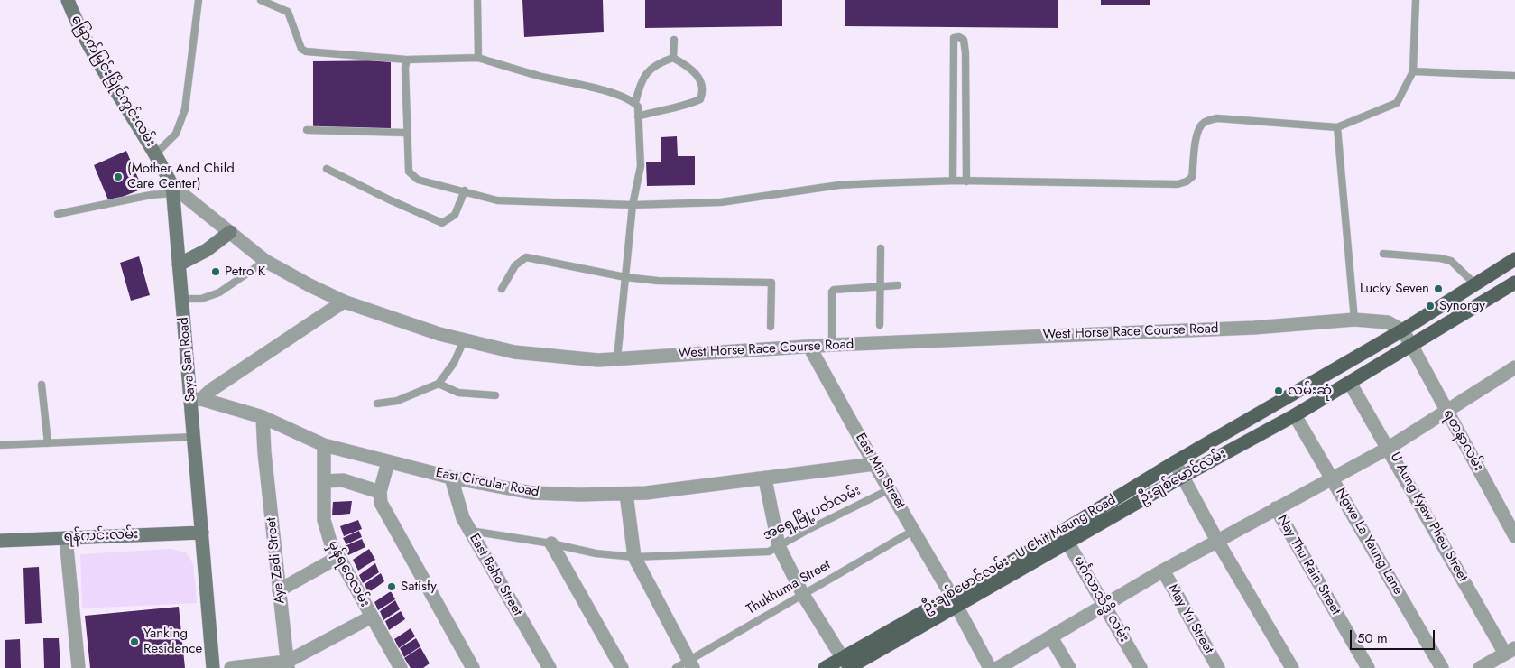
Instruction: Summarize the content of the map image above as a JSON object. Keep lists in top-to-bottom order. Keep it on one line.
{"streets":{"main road":["မြောက်မြင်းပြိုင်ကွင်းလမ်း","Saya San Road","ဦးချစ်မောင်လမ်း","ရန်ကင်းလမ်း","ဦးချစ်မောင်လမ်း - U Chit Maung Road"],"street":["West Horse Race Course Road","ရတနာလမ်း","East Min Street","East Circular Road","U Aung Kyaw Pheu Street","Ngwe La Yaung Lane","Aye Zedi Street","Nay Thu Rain Street","မှန်ရဝေလမ်း","East Baho Street","မင်္ဂလာသိဒ္ဓိ လမ်း","May Yu Street"],"lane":["အရှေ့မြို့ပတ်လမ်း","Thukhuma Street"]},"crossings":[["မြောက်မြင်းပြိုင်ကွင်းလမ်း","West Horse Race Course Road"],["မြောက်မြင်းပြိုင်ကွင်းလမ်း","Saya San Road"],["West Horse Race Course Road","Saya San Road"],["West Horse Race Course Road","ရတနာလမ်း"],["West Horse Race Course Road","East Min Street"],["West Horse Race Course Road","ဦးချစ်မောင်လမ်း - U Chit Maung Road"],["Saya San Road","East Circular Road"],["Saya San Road","ရန်ကင်းလမ်း"],["ရတနာလမ်း","ဦးချစ်မောင်လမ်း"],["ရတနာလမ်း","ဦးချစ်မောင်လမ်း - U Chit Maung Road"],["East Min Street","ဦးချစ်မောင်လမ်း"],["East Min Street","East Circular Road"],["East Min Street","အရှေ့မြို့ပတ်လမ်း"],["East Min Street","Thukhuma Street"],["ဦးချစ်မောင်လမ်း","U Aung Kyaw Pheu Street"],["ဦးချစ်မောင်လမ်း","Ngwe La Yaung Lane"],["ဦးချစ်မောင်လမ်း","ဦးချစ်မောင်လမ်း - U Chit Maung Road"],["ဦးချစ်မောင်လမ်း","မင်္ဂလာသိဒ္ဓိ လမ်း"],["East Circular Road","Aye Zedi Street"],["East Circular Road","မှန်ရဝေလမ်း"],["East Circular Road","East Baho Street"],["အရှေ့မြို့ပတ်လမ်း","East Baho Street"],["ဦးချစ်မောင်လမ်း - U Chit Maung Road","မင်္ဂလာသိဒ္ဓိ လမ်း"]],"places":["(Mother And Child Care Center)","Petro K","Lucky Seven","Synorgy","လမ်းဆုံ","Satisfy","Yanking Residence"],"scale_bar":"50 m"}
